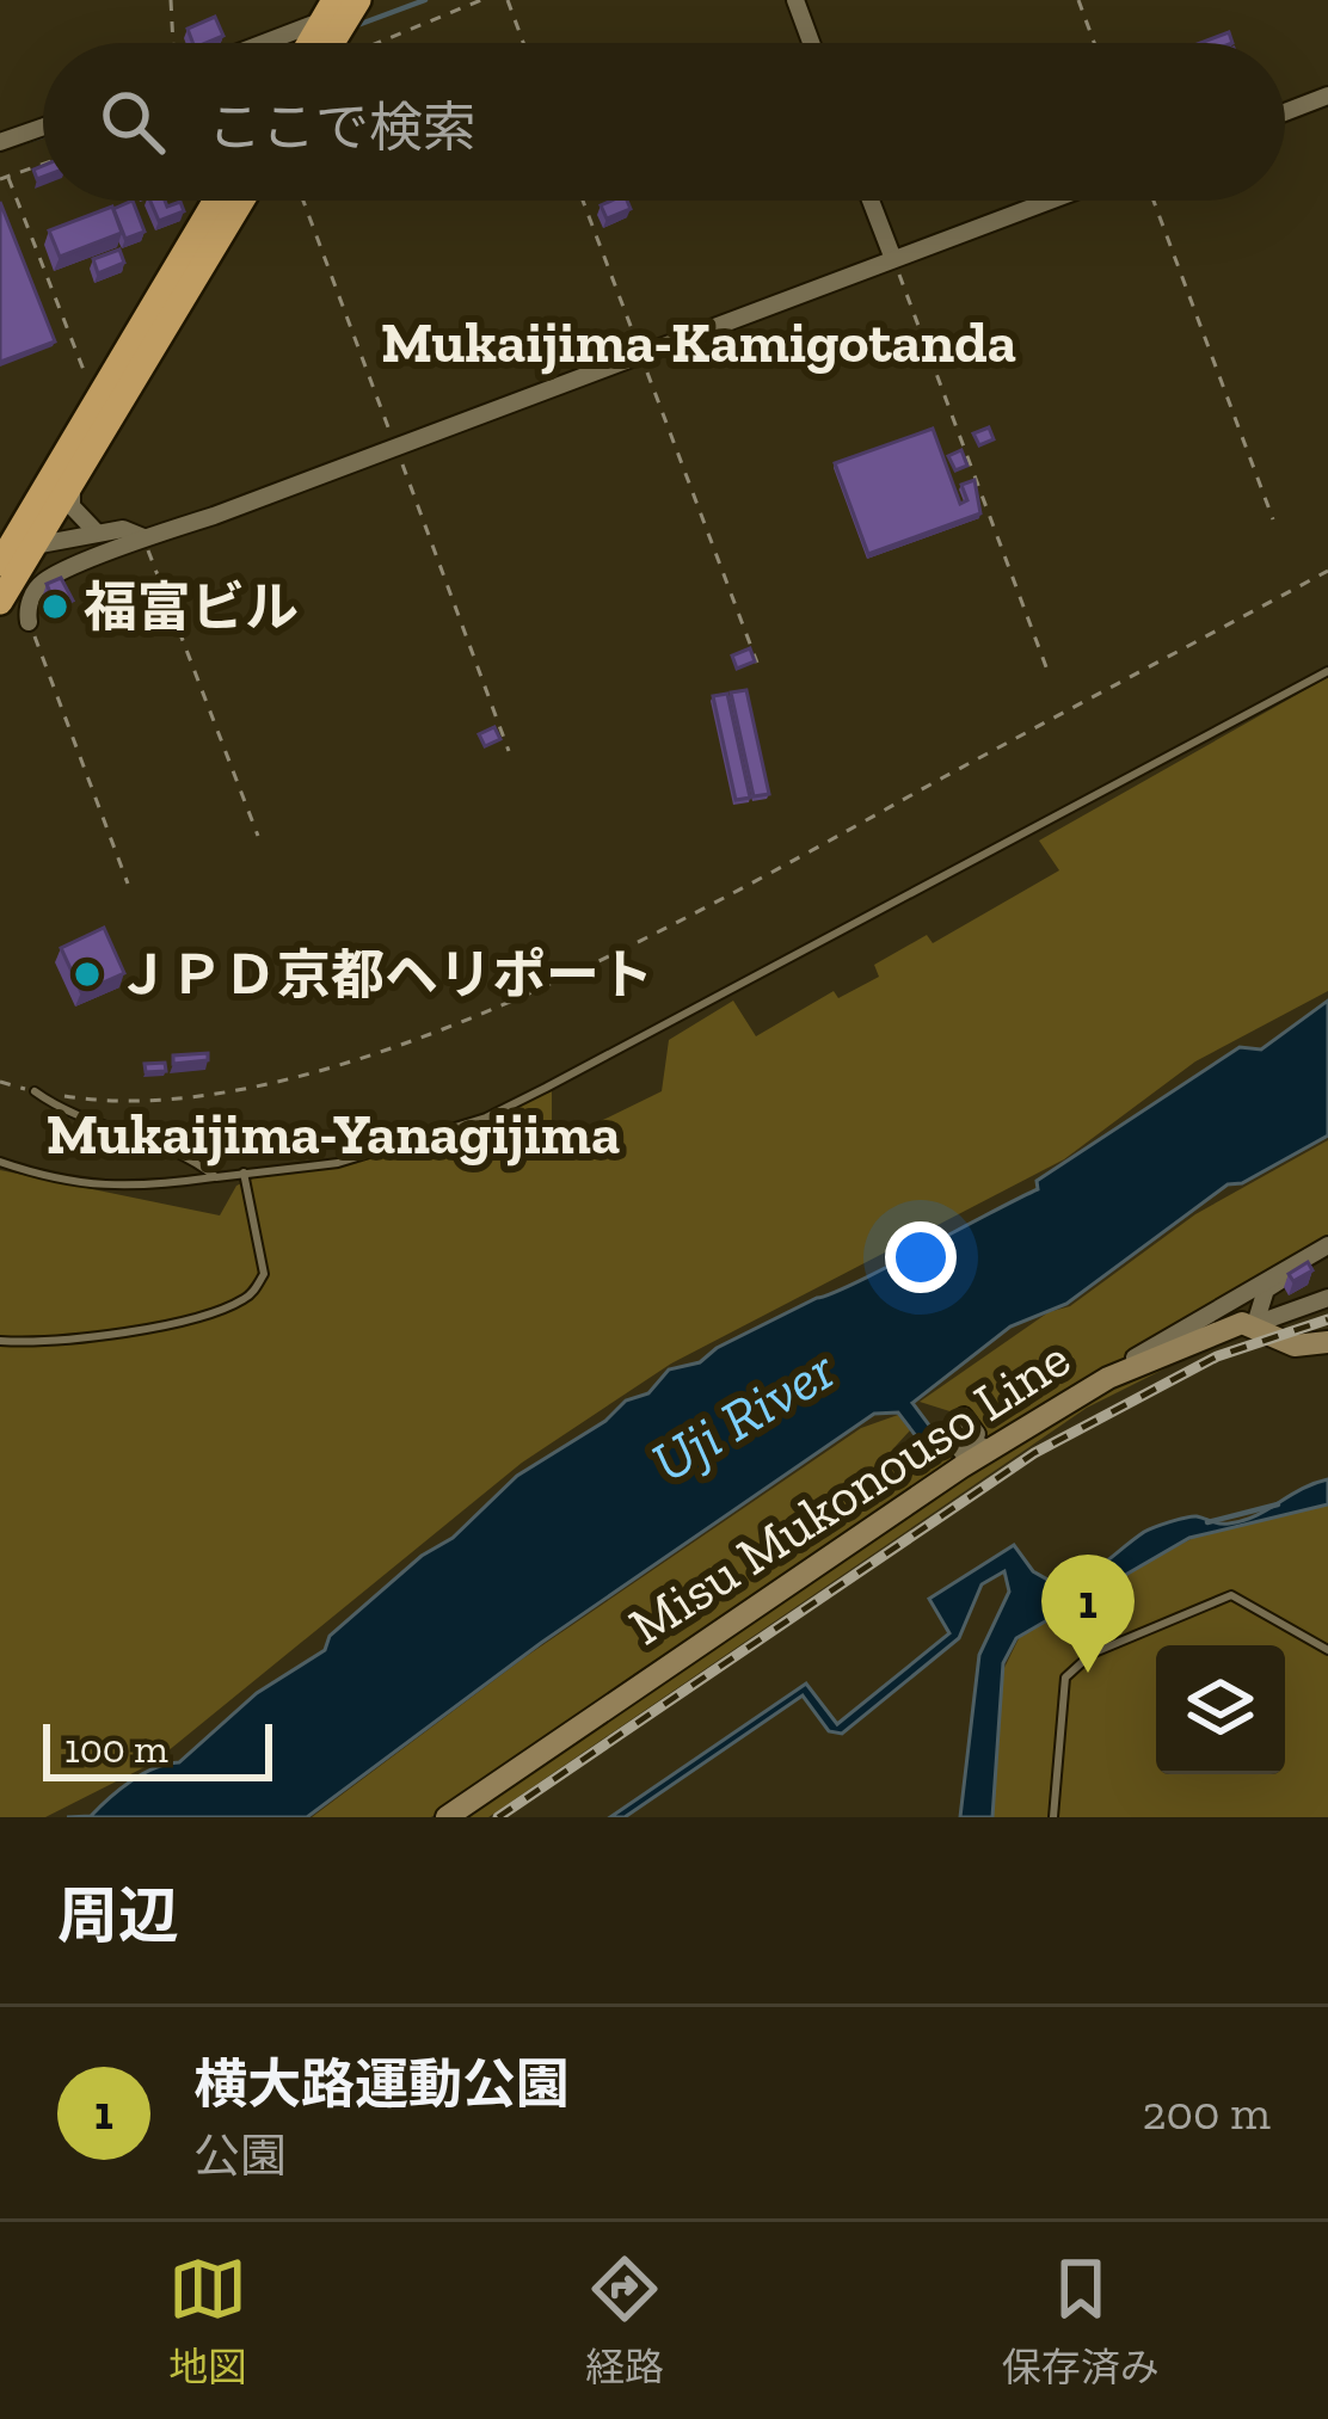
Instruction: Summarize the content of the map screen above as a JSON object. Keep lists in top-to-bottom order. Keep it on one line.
{"streets":{"main road":["Misu Mukonouso Line"]},"districts":["Mukaijima-Kamigotanda","Mukaijima-Yanagijima"],"water":["Uji River"],"places":["福富ビル","ＪＰＤ京都ヘリポート"],"scale_bar":"100 m","page":{"search":"ここで検索","pins":"1","scale":"100 m","heading":"周辺","list":[{"mark":"1","name":"横大路運動公園","note":"公園","value":"200 m"}],"nav":["地図","経路","保存済み"]}}
